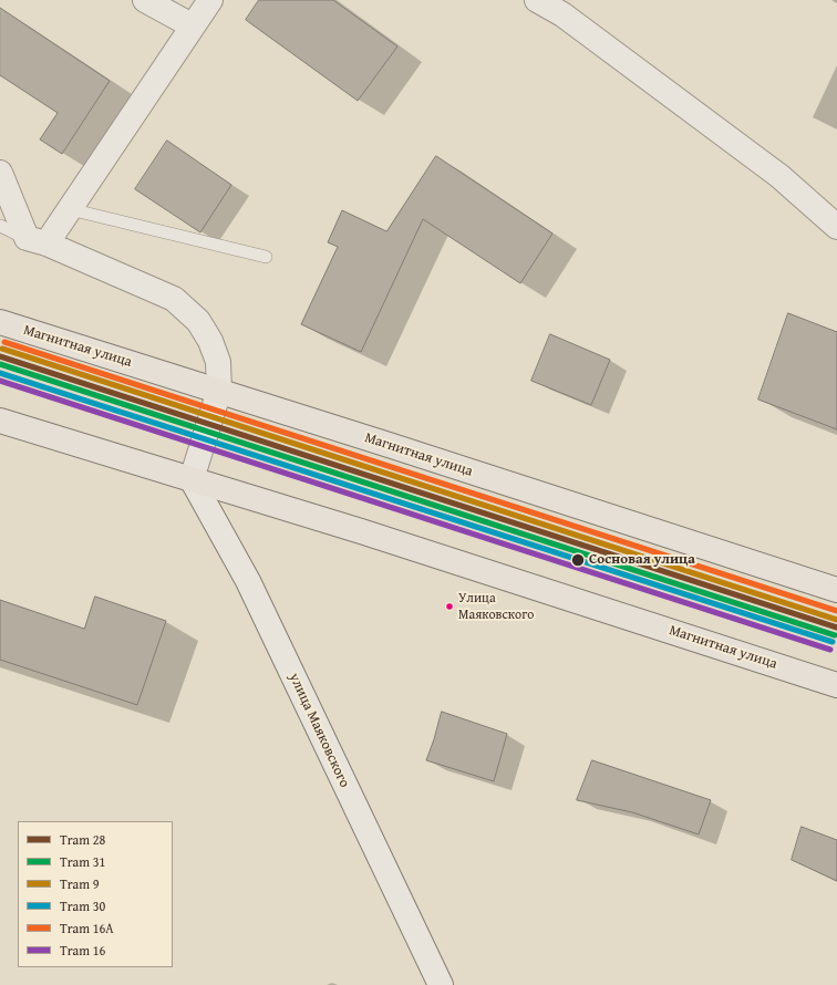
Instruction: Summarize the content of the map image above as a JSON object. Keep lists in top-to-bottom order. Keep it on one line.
{"streets":{"main road":["Магнитная улица"],"street":["улица Маяковского"]},"crossings":[["Магнитная улица","улица Маяковского"]],"places":["Сосновая улица","Улица Маяковского"],"lines":["tram line 16А","tram line 9","tram line 28","tram line 31","tram line 30","tram line 16"],"legend":["Tram 28","Tram 31","Tram 9","Tram 30","Tram 16А","Tram 16"]}
